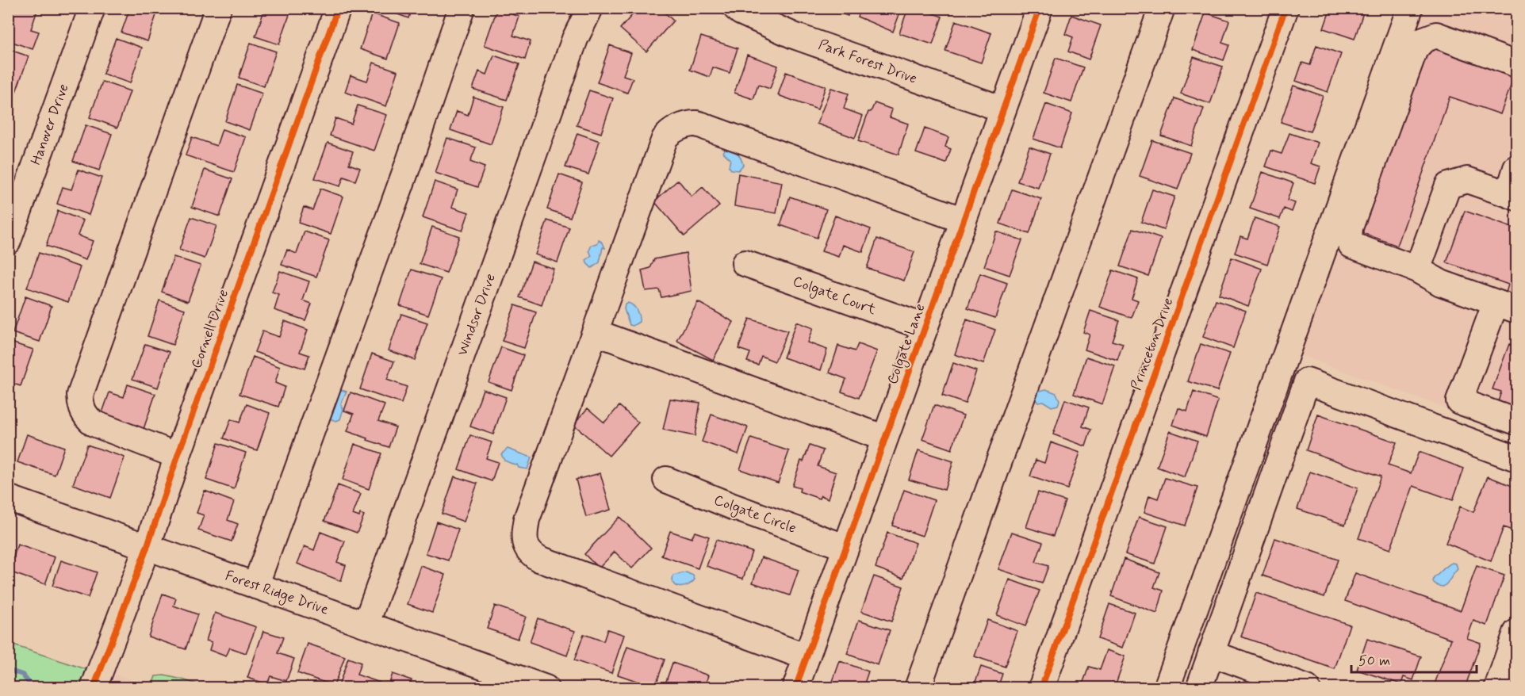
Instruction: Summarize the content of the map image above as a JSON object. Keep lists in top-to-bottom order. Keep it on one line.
{"streets":{"street":["Park Forest Drive","Hanover Drive","Colgate Court","Windsor Drive","Cornell Drive","Colgate Lane","Princeton Drive","Colgate Circle","Forest Ridge Drive"]},"crossings":[["Park Forest Drive","Colgate Lane"],["Colgate Court","Colgate Lane"],["Windsor Drive","Forest Ridge Drive"],["Cornell Drive","Forest Ridge Drive"],["Colgate Lane","Colgate Circle"]],"scale_bar":"50 m"}
